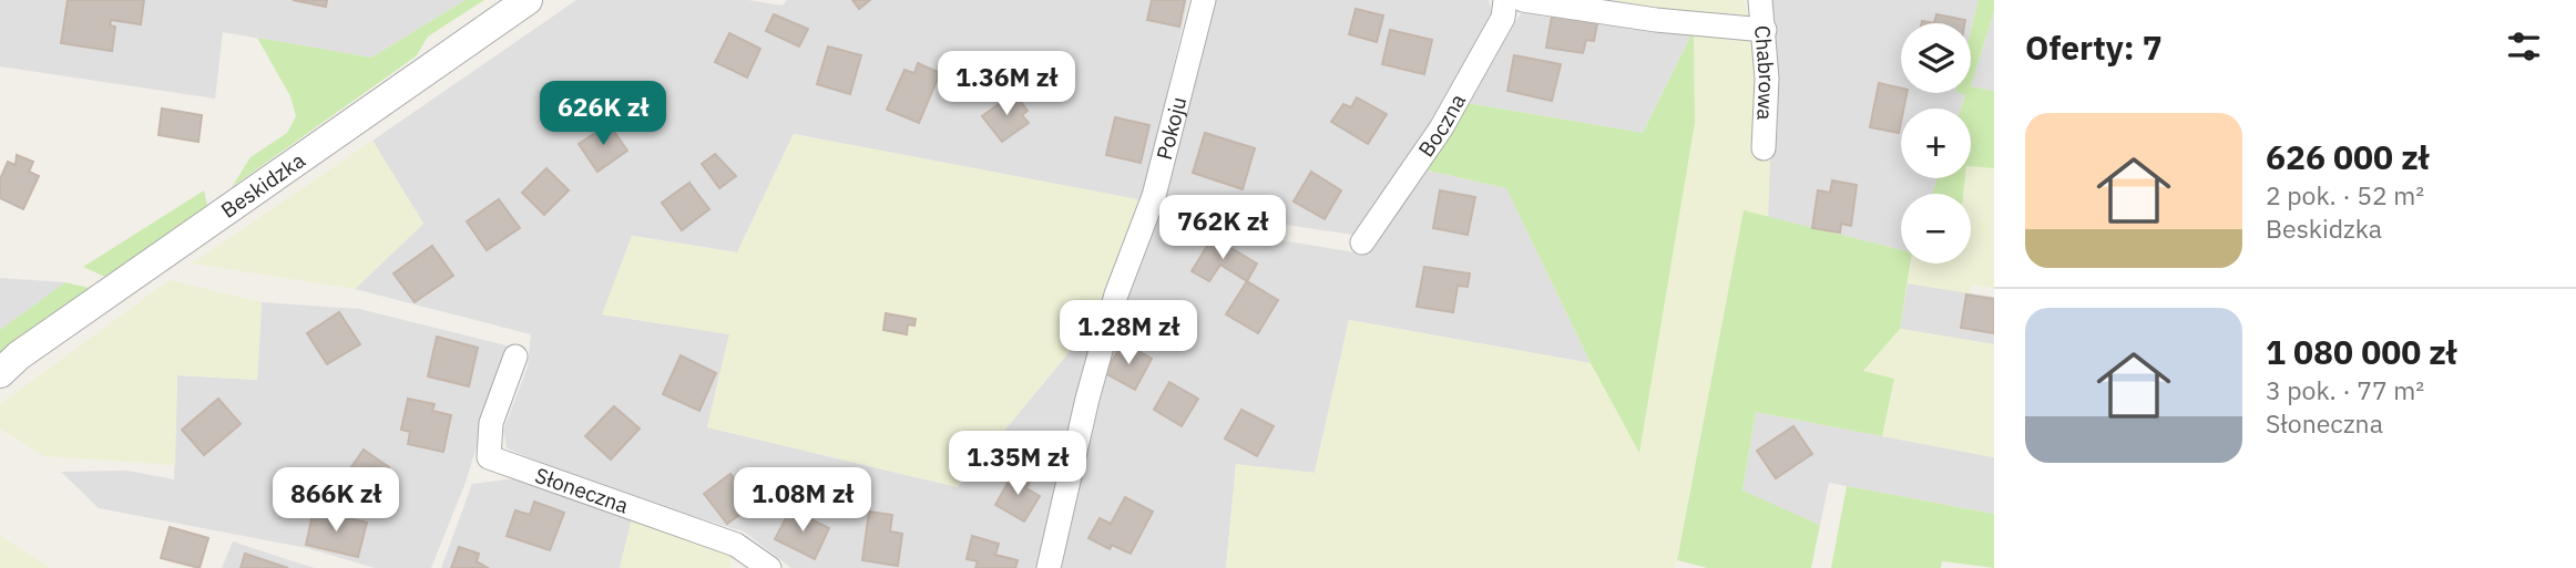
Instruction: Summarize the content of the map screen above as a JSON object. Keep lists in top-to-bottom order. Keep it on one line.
{"streets":{"street":["Chabrowa","Boczna","Pokoju","Beskidzka","Słoneczna"]},"page":{"heading":"Oferty: 7","map_buttons":["+","−"],"price":["1.36M zł","626K zł","762K zł","1.28M zł","1.35M zł","866K zł","1.08M zł"],"list":[{"name":"626 000 zł","note":"2 pok. · 52 m² · Beskidzka"},{"name":"1 080 000 zł","note":"3 pok. · 77 m² · Słoneczna"}]}}
